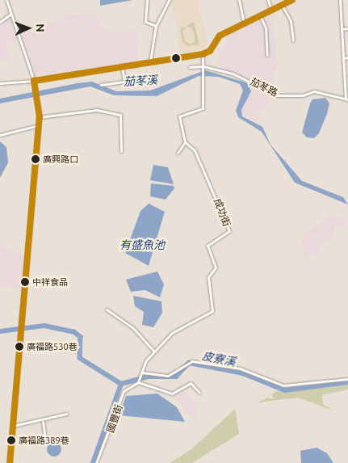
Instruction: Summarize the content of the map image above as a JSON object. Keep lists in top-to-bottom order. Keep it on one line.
{"streets":{"street":["茄苳路","成功街","國豐街"]},"crossings":[["茄苳路","成功街"],["成功街","國豐街"]],"water":["茄苳溪","有盛魚池","皮寮溪"],"places":["廣興路口","中祥食品","廣福路530巷","廣福路389巷"],"north":"right"}
